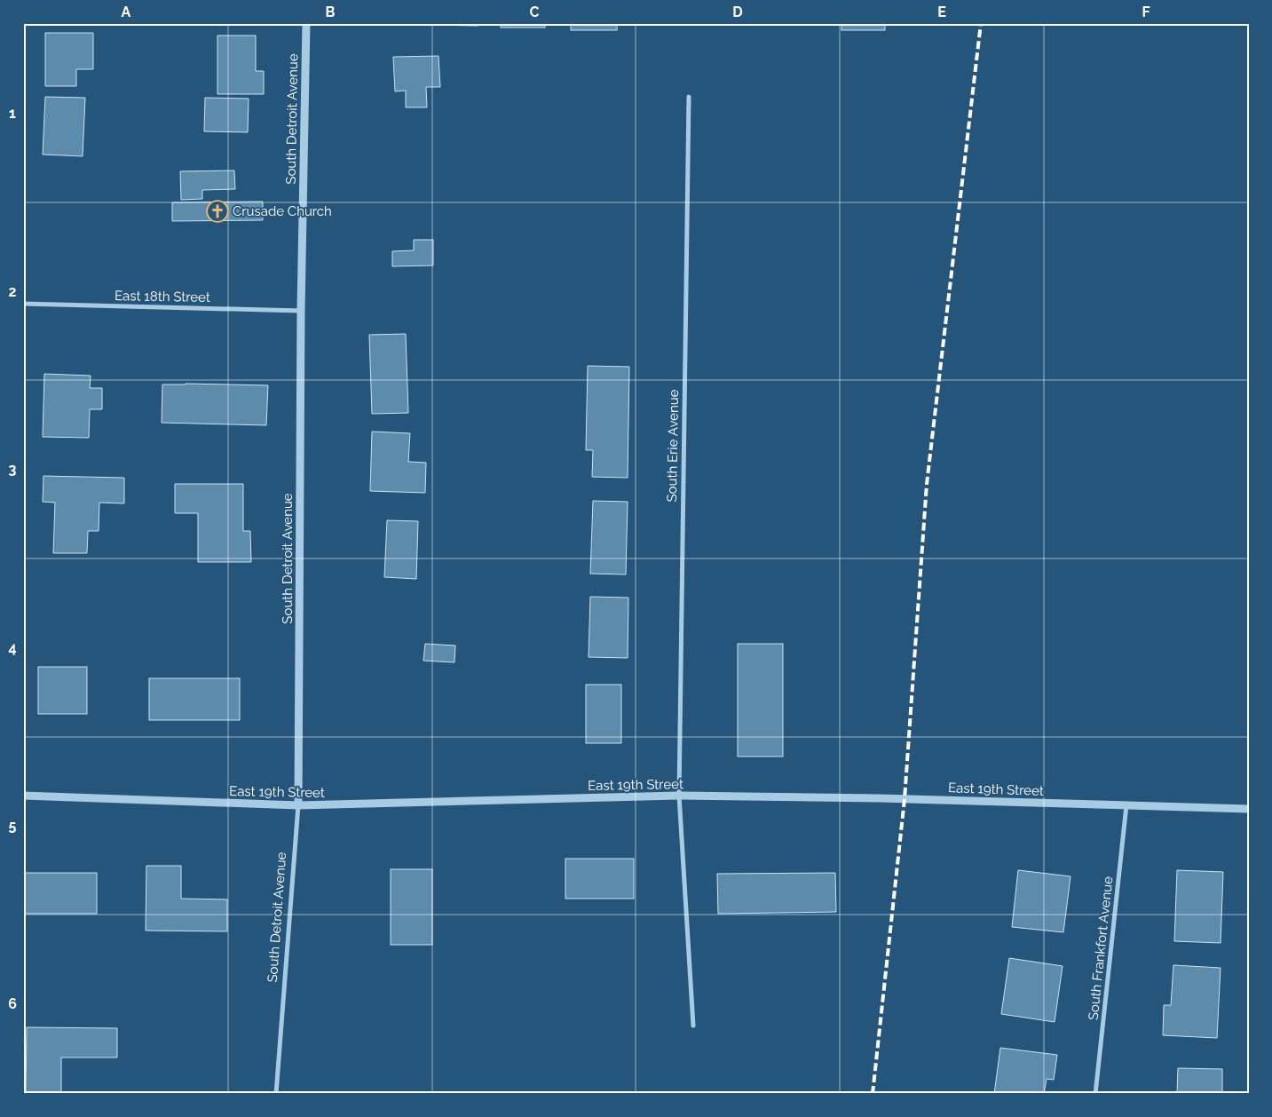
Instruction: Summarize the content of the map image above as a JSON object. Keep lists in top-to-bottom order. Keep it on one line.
{"streets":{"street":["South Detroit Avenue","East 18th Street","South Erie Avenue","East 19th Street","South Frankfort Avenue"]},"crossings":[["South Detroit Avenue","East 18th Street"],["South Detroit Avenue","East 19th Street"],["South Erie Avenue","East 19th Street"],["East 19th Street","South Frankfort Avenue"]],"places":{"church":["Crusade Church"]},"grid":{"columns":["A","B","C","D","E","F"],"rows":["1","2","3","4","5","6"]}}
